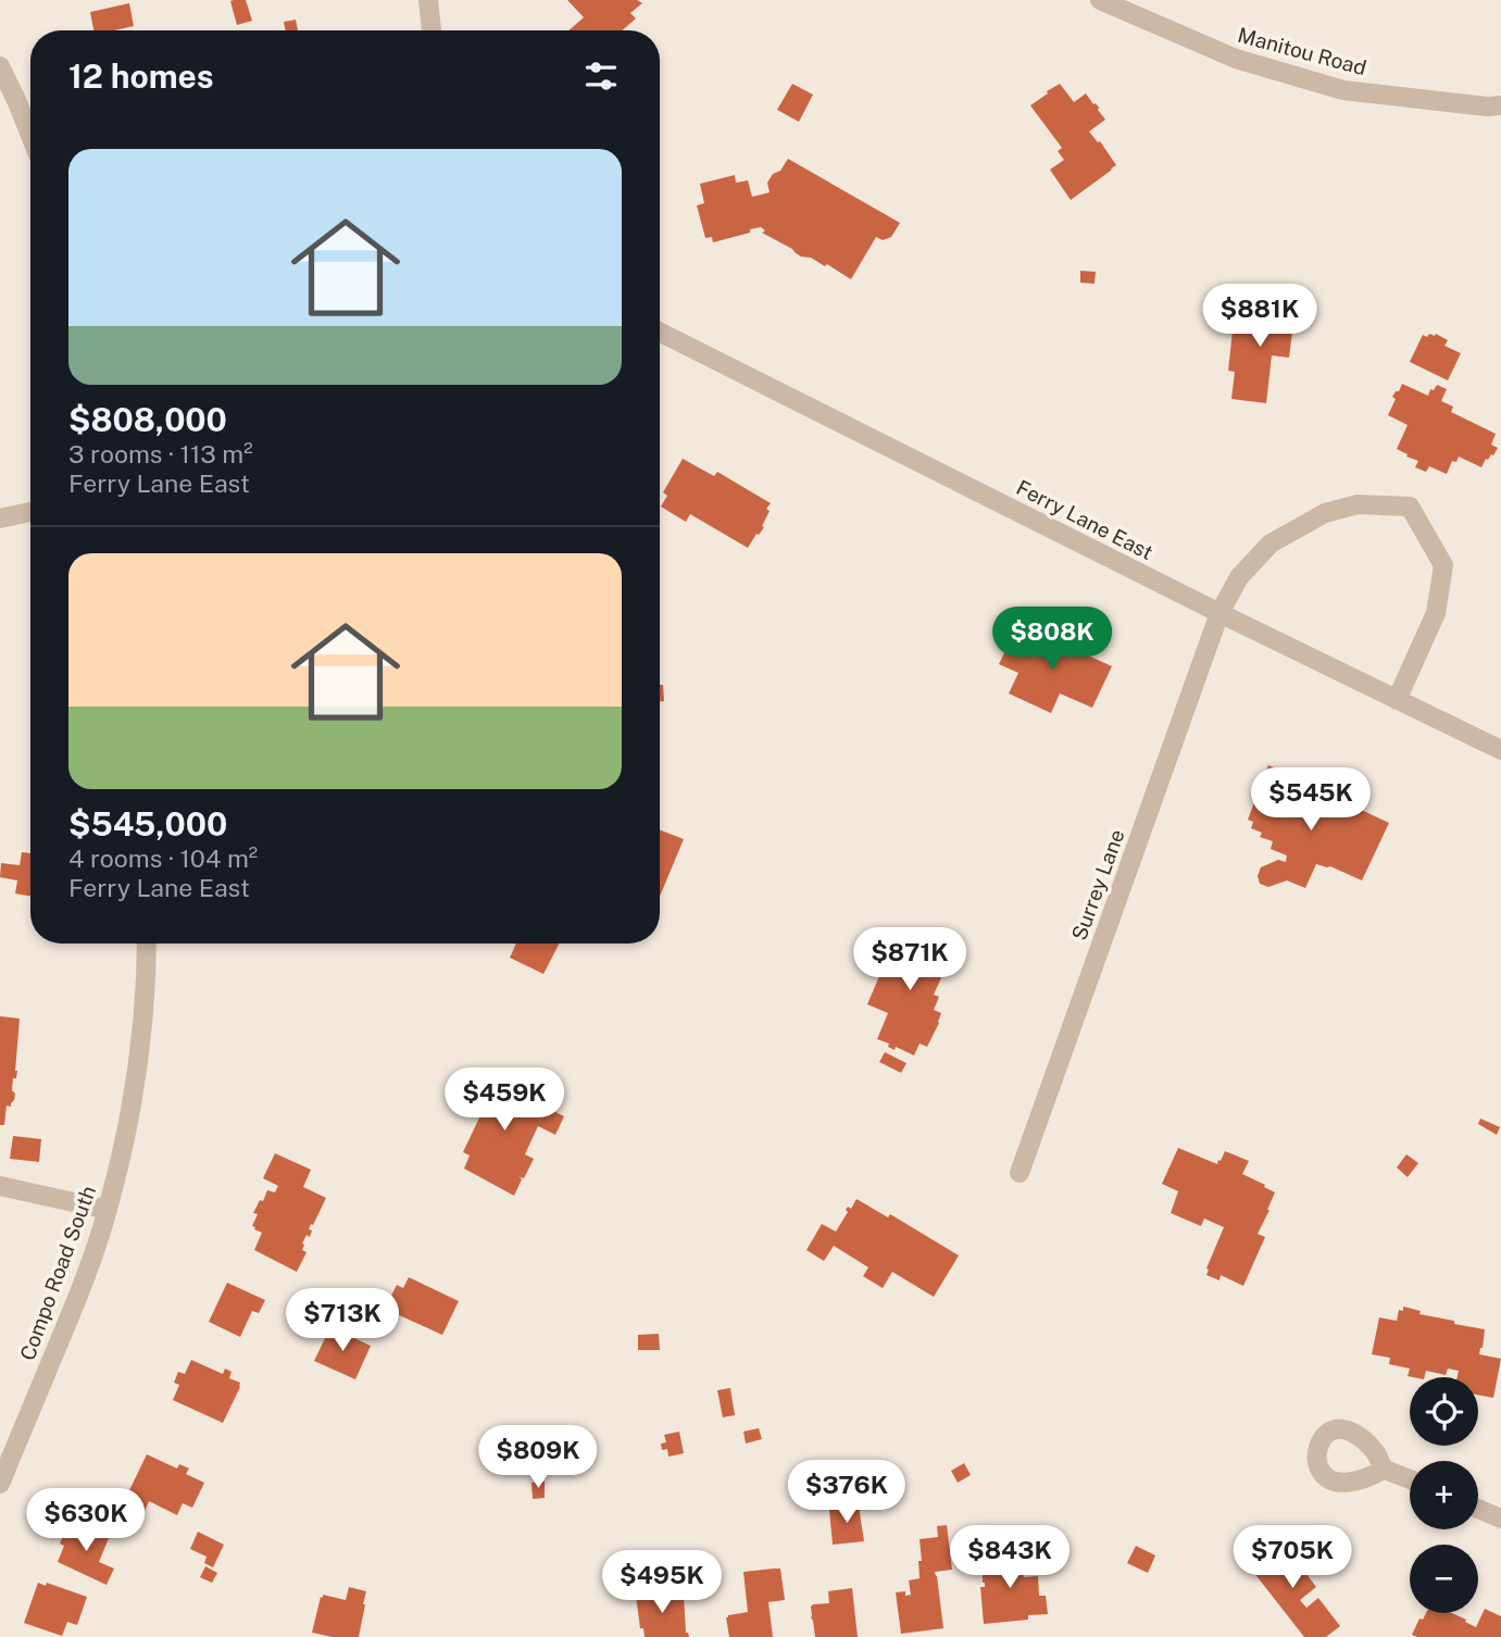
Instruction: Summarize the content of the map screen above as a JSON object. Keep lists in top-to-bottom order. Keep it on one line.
{"streets":{"street":["Manitou Road","Ferry Lane East","Surrey Lane","Compo Road South"]},"crossings":[["Ferry Lane East","Surrey Lane"]],"page":{"heading":"12 homes","list":[{"name":"$808,000","note":"3 rooms · 113 m² · Ferry Lane East"},{"name":"$545,000","note":"4 rooms · 104 m² · Ferry Lane East"}],"price":["$881K","$808K","$545K","$871K","$459K","$713K","$809K","$376K","$630K","$843K","$705K","$495K"],"map_buttons":["+","−"]}}
